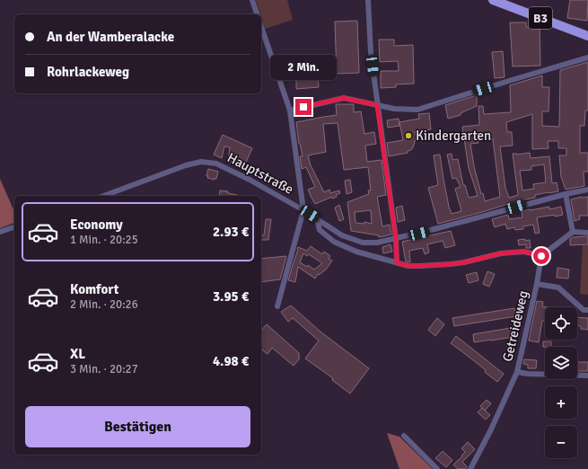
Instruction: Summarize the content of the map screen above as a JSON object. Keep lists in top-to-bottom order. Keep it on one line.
{"streets":{"main road":["B3"],"street":["Hauptstraße","Getreideweg"]},"places":["Kindergarten"],"page":{"banner":["An der Wamberalacke","Rohrlackeweg"],"bubble":"2 Min.","list":[{"name":"Economy","note":"1 Min. · 20:25","value":"2.93 €"},{"name":"Komfort","note":"2 Min. · 20:26","value":"3.95 €"},{"name":"XL","note":"3 Min. · 20:27","value":"4.98 €"}],"map_buttons":["+","−"],"buttons":"Bestätigen"}}
